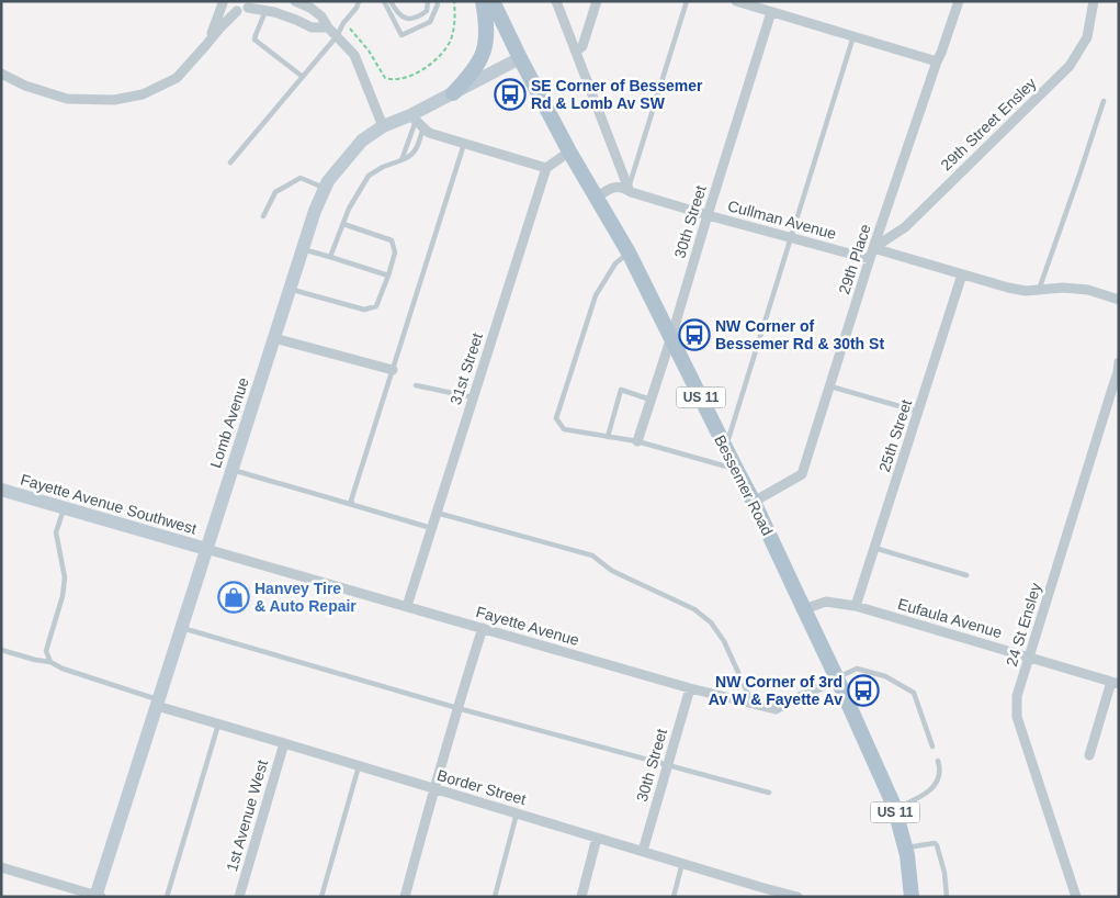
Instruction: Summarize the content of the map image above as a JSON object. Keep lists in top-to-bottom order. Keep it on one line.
{"streets":{"main road":["US 11","Lomb Avenue","Bessemer Road","Fayette Avenue Southwest"],"street":["29th Street Ensley","Cullman Avenue","30th Street","29th Place","31st Street","25th Street","Eufaula Avenue","24 St Ensley","Fayette Avenue","Border Street","1st Avenue West"]},"crossings":[["29th Street Ensley","29th Place"],["Cullman Avenue","30th Street"],["Cullman Avenue","29th Place"],["30th Street","Bessemer Road"],["30th Street","Fayette Avenue"],["30th Street","Border Street"],["29th Place","Bessemer Road"],["31st Street","Fayette Avenue"],["Lomb Avenue","Bessemer Road"],["Lomb Avenue","Fayette Avenue Southwest"],["Lomb Avenue","Fayette Avenue"],["Lomb Avenue","Border Street"],["25th Street","Eufaula Avenue"],["Bessemer Road","Eufaula Avenue"],["Bessemer Road","Fayette Avenue"],["Fayette Avenue Southwest","Fayette Avenue"],["Eufaula Avenue","24 St Ensley"],["Border Street","1st Avenue West"]],"places":{"bus stop":["SE Corner of Bessemer Rd & Lomb Av SW","NW Corner of Bessemer Rd & 30th St","NW Corner of 3rd Av W & Fayette Av"],"shop":["Hanvey Tire & Auto Repair"]}}
